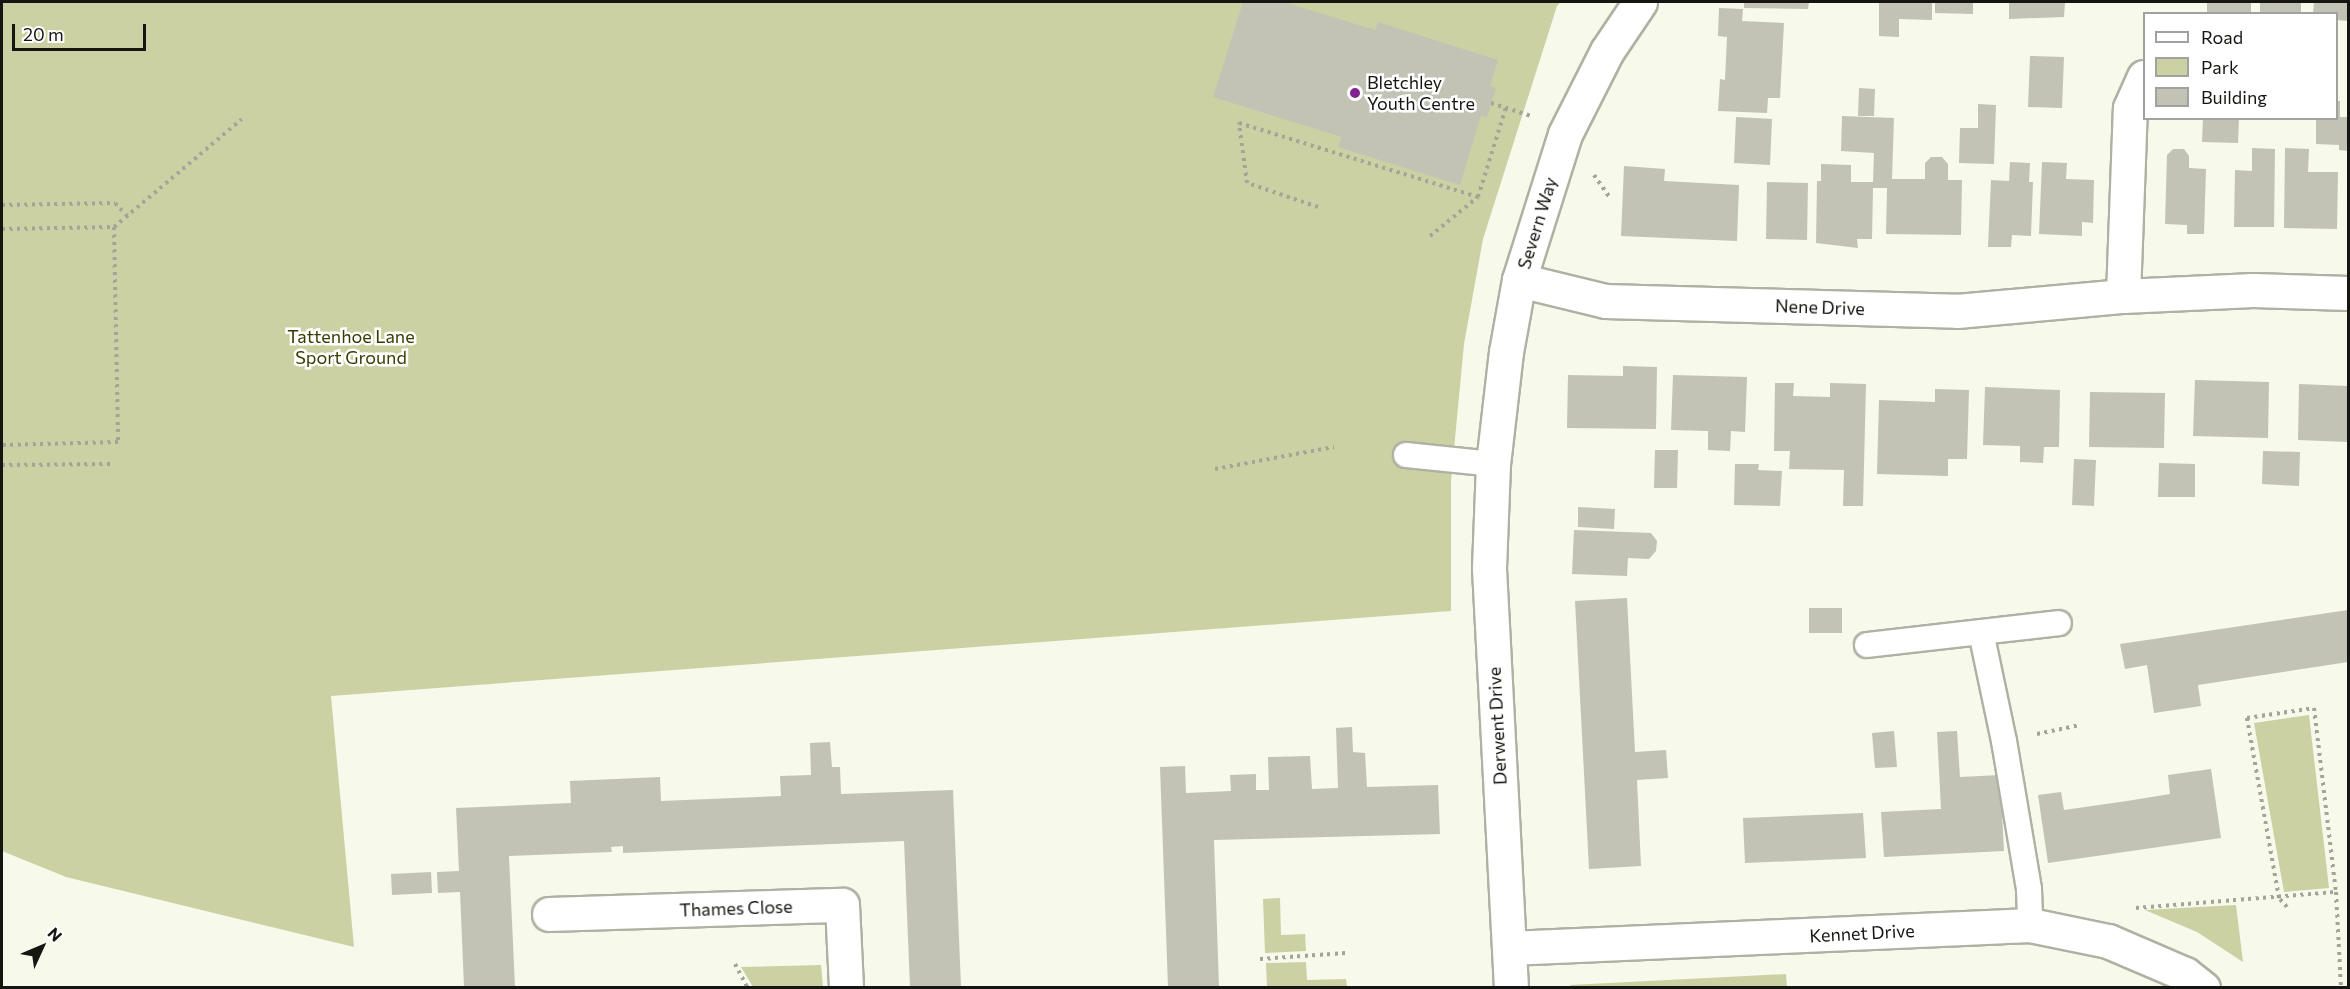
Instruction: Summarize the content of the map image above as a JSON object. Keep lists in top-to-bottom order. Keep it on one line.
{"streets":{"street":["Severn Way","Nene Drive","Derwent Drive","Thames Close","Kennet Drive"]},"crossings":[["Severn Way","Nene Drive"],["Severn Way","Derwent Drive"],["Derwent Drive","Kennet Drive"]],"parks":["Tattenhoe Lane Sport Ground"],"places":["Bletchley Youth Centre"],"legend":["Road","Park","Building"],"scale_bar":"20 m","north":"top right"}
